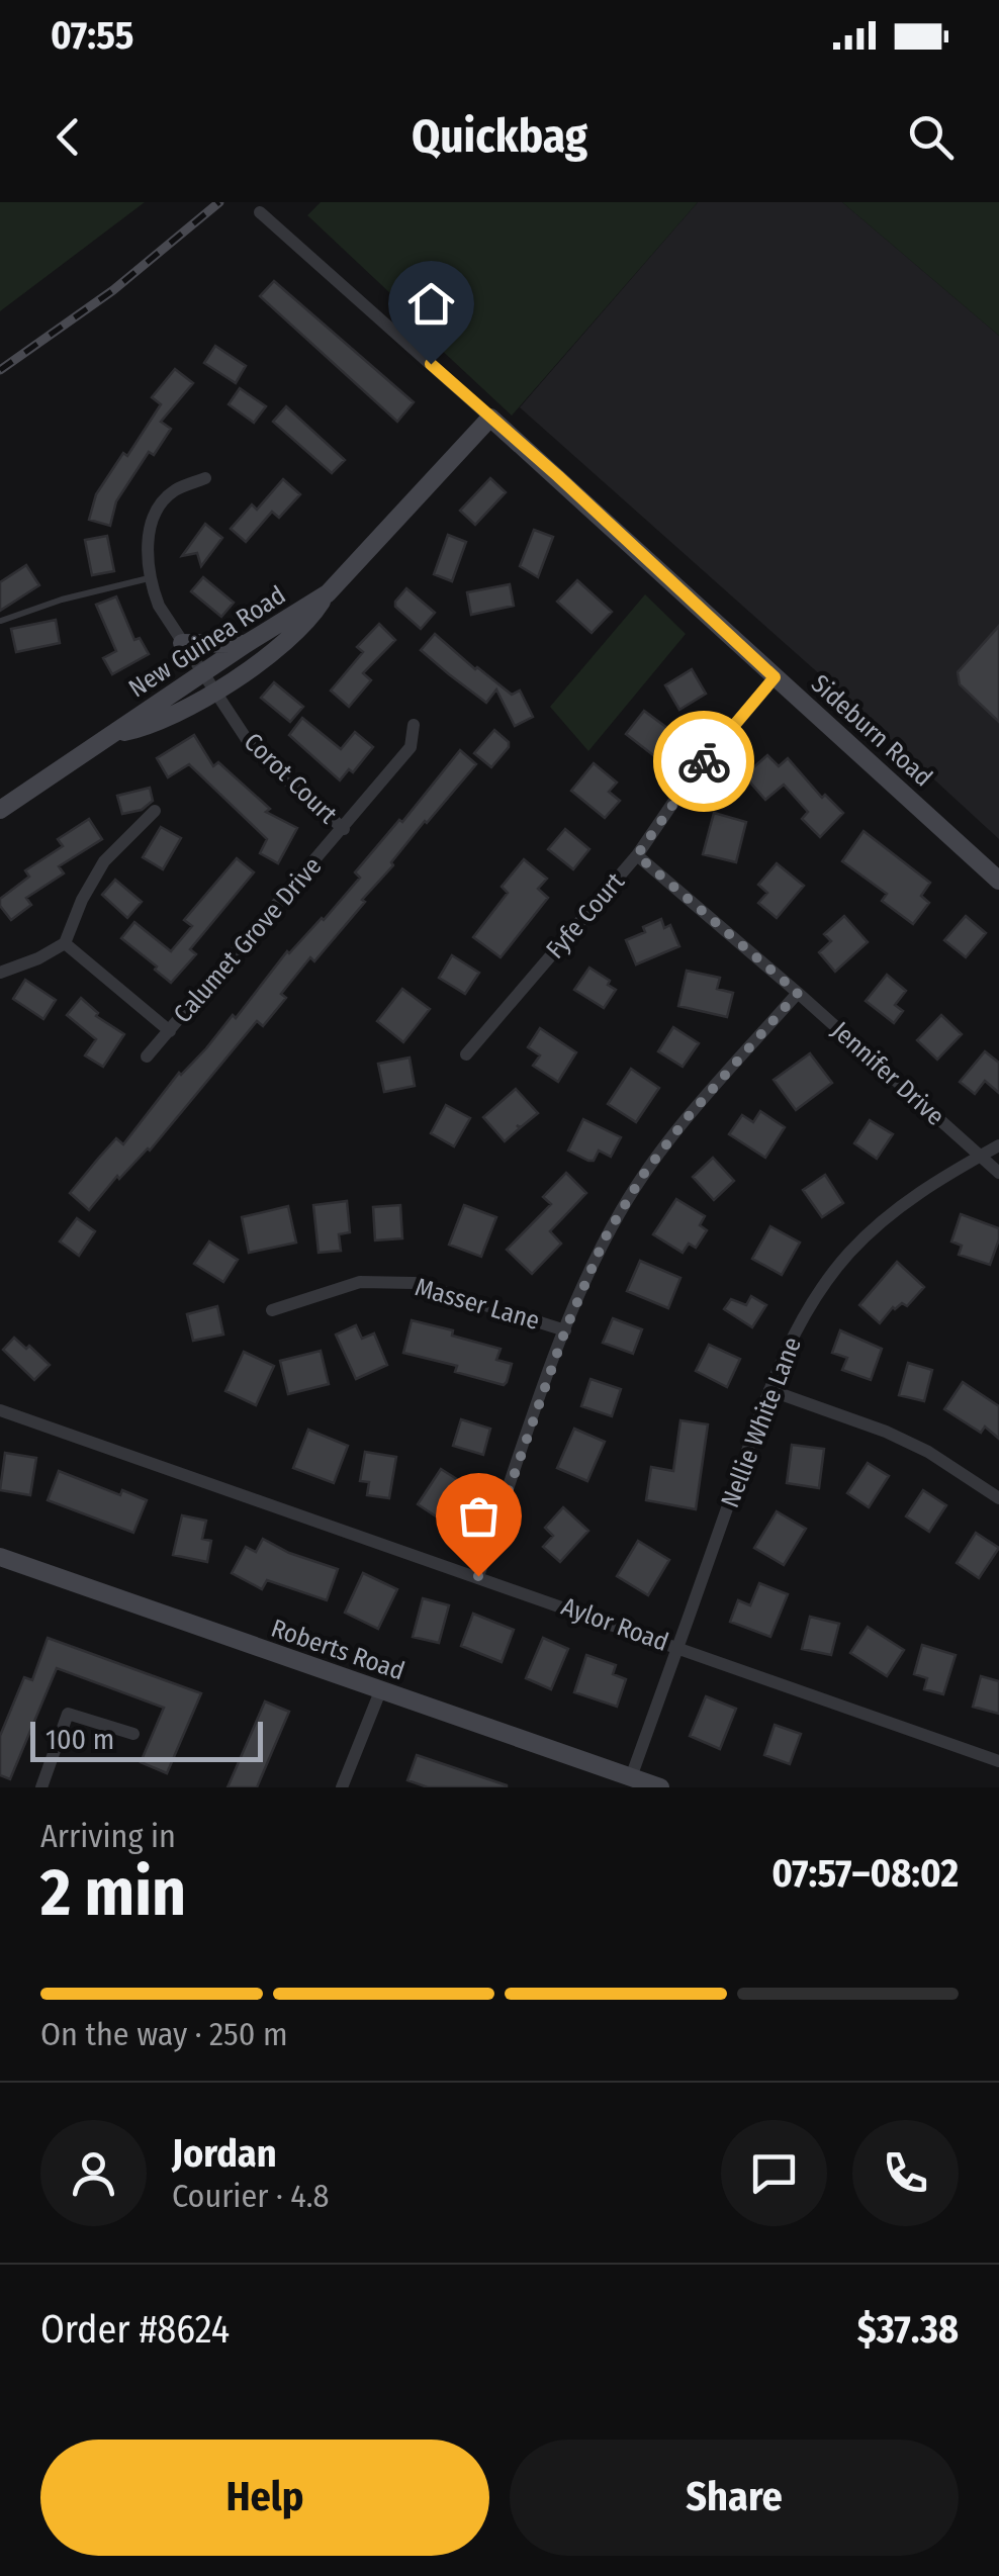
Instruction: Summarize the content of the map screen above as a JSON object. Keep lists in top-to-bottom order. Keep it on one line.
{"streets":{"street":["New Guinea Road","Sideburn Road","Corot Court","Fyfe Court","Calumet Grove Drive","Jennifer Drive","Masser Lane","Nellie White Lane","Aylor Road","Roberts Road"]},"crossings":[["New Guinea Road","Sideburn Road"],["New Guinea Road","Corot Court"],["Sideburn Road","Fyfe Court"],["Corot Court","Calumet Grove Drive"],["Fyfe Court","Jennifer Drive"],["Jennifer Drive","Nellie White Lane"],["Nellie White Lane","Aylor Road"],["Nellie White Lane","Roberts Road"]],"scale_bar":"100 m","page":{"status":"07:55","header":"Quickbag","scale":"100 m","heading":["2 min","Arriving in","07:57–08:02"],"panel":["Jordan","Courier · 4.8","Order #8624","$37.38"],"bar":"On the way · 250 m","buttons":["Help","Share"]}}
